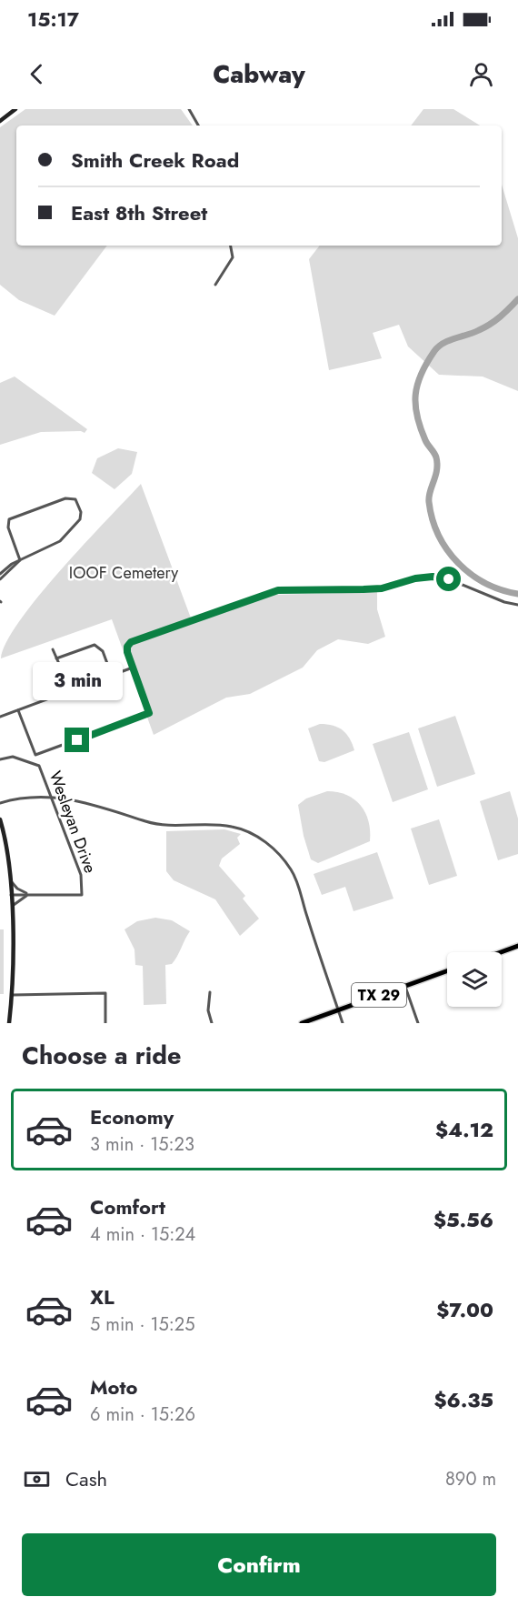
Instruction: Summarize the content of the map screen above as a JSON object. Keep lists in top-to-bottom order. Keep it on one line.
{"streets":{"main road":["TX 29"],"street":["Wesleyan Drive"]},"parks":["IOOF Cemetery"],"page":{"status":"15:17","header":"Cabway","banner":["Smith Creek Road","East 8th Street"],"bubble":"3 min","heading":"Choose a ride","list":[{"name":"Economy","note":"3 min · 15:23","value":"$4.12"},{"name":"Comfort","note":"4 min · 15:24","value":"$5.56"},{"name":"XL","note":"5 min · 15:25","value":"$7.00"},{"name":"Moto","note":"6 min · 15:26","value":"$6.35"}],"pay":["Cash","890 m"],"buttons":"Confirm"}}
